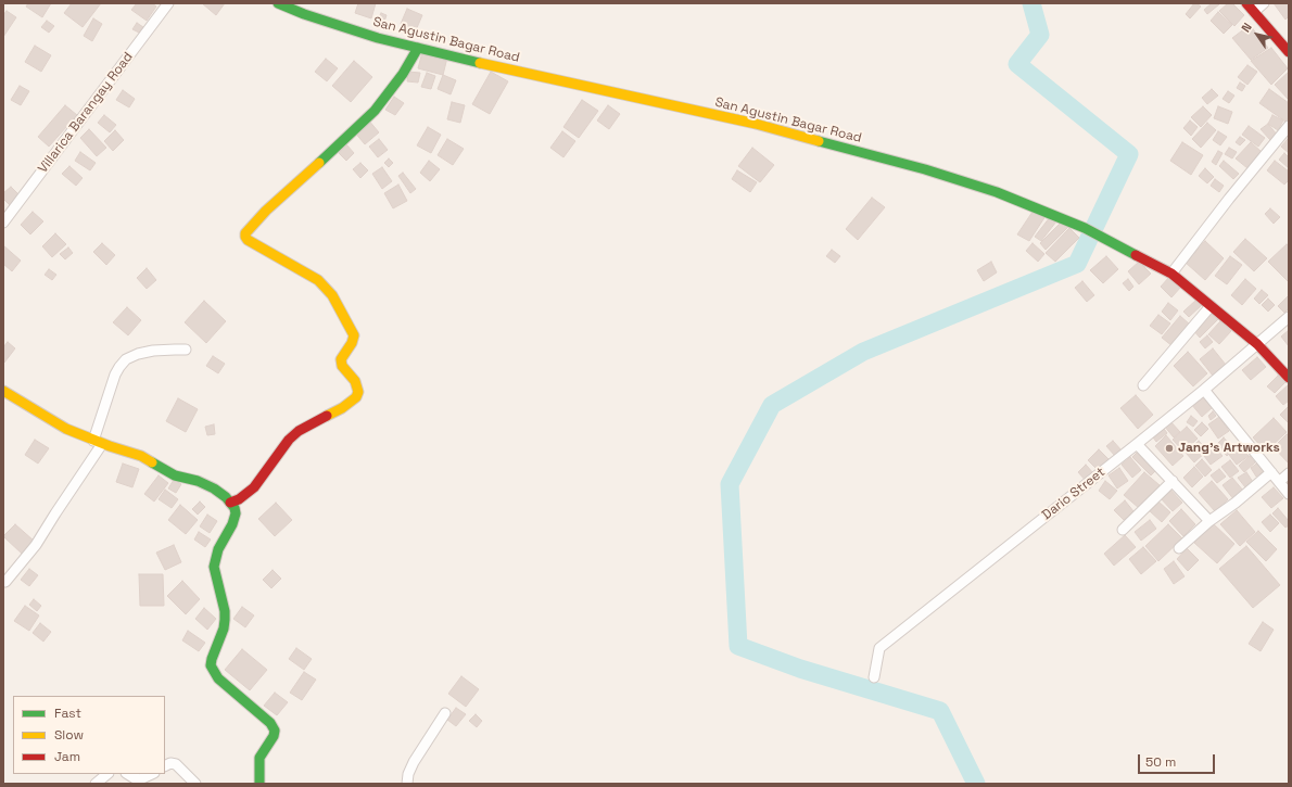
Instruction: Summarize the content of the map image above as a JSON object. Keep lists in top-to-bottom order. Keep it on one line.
{"streets":{"street":["San Agustin Bagar Road","Villarica Barangay Road","Dario Street"]},"crossings":[["San Agustin Bagar Road","Dario Street"]],"places":["Jang's Artworks"],"legend":["Fast","Slow","Jam"],"scale_bar":"50 m","north":"top left"}
